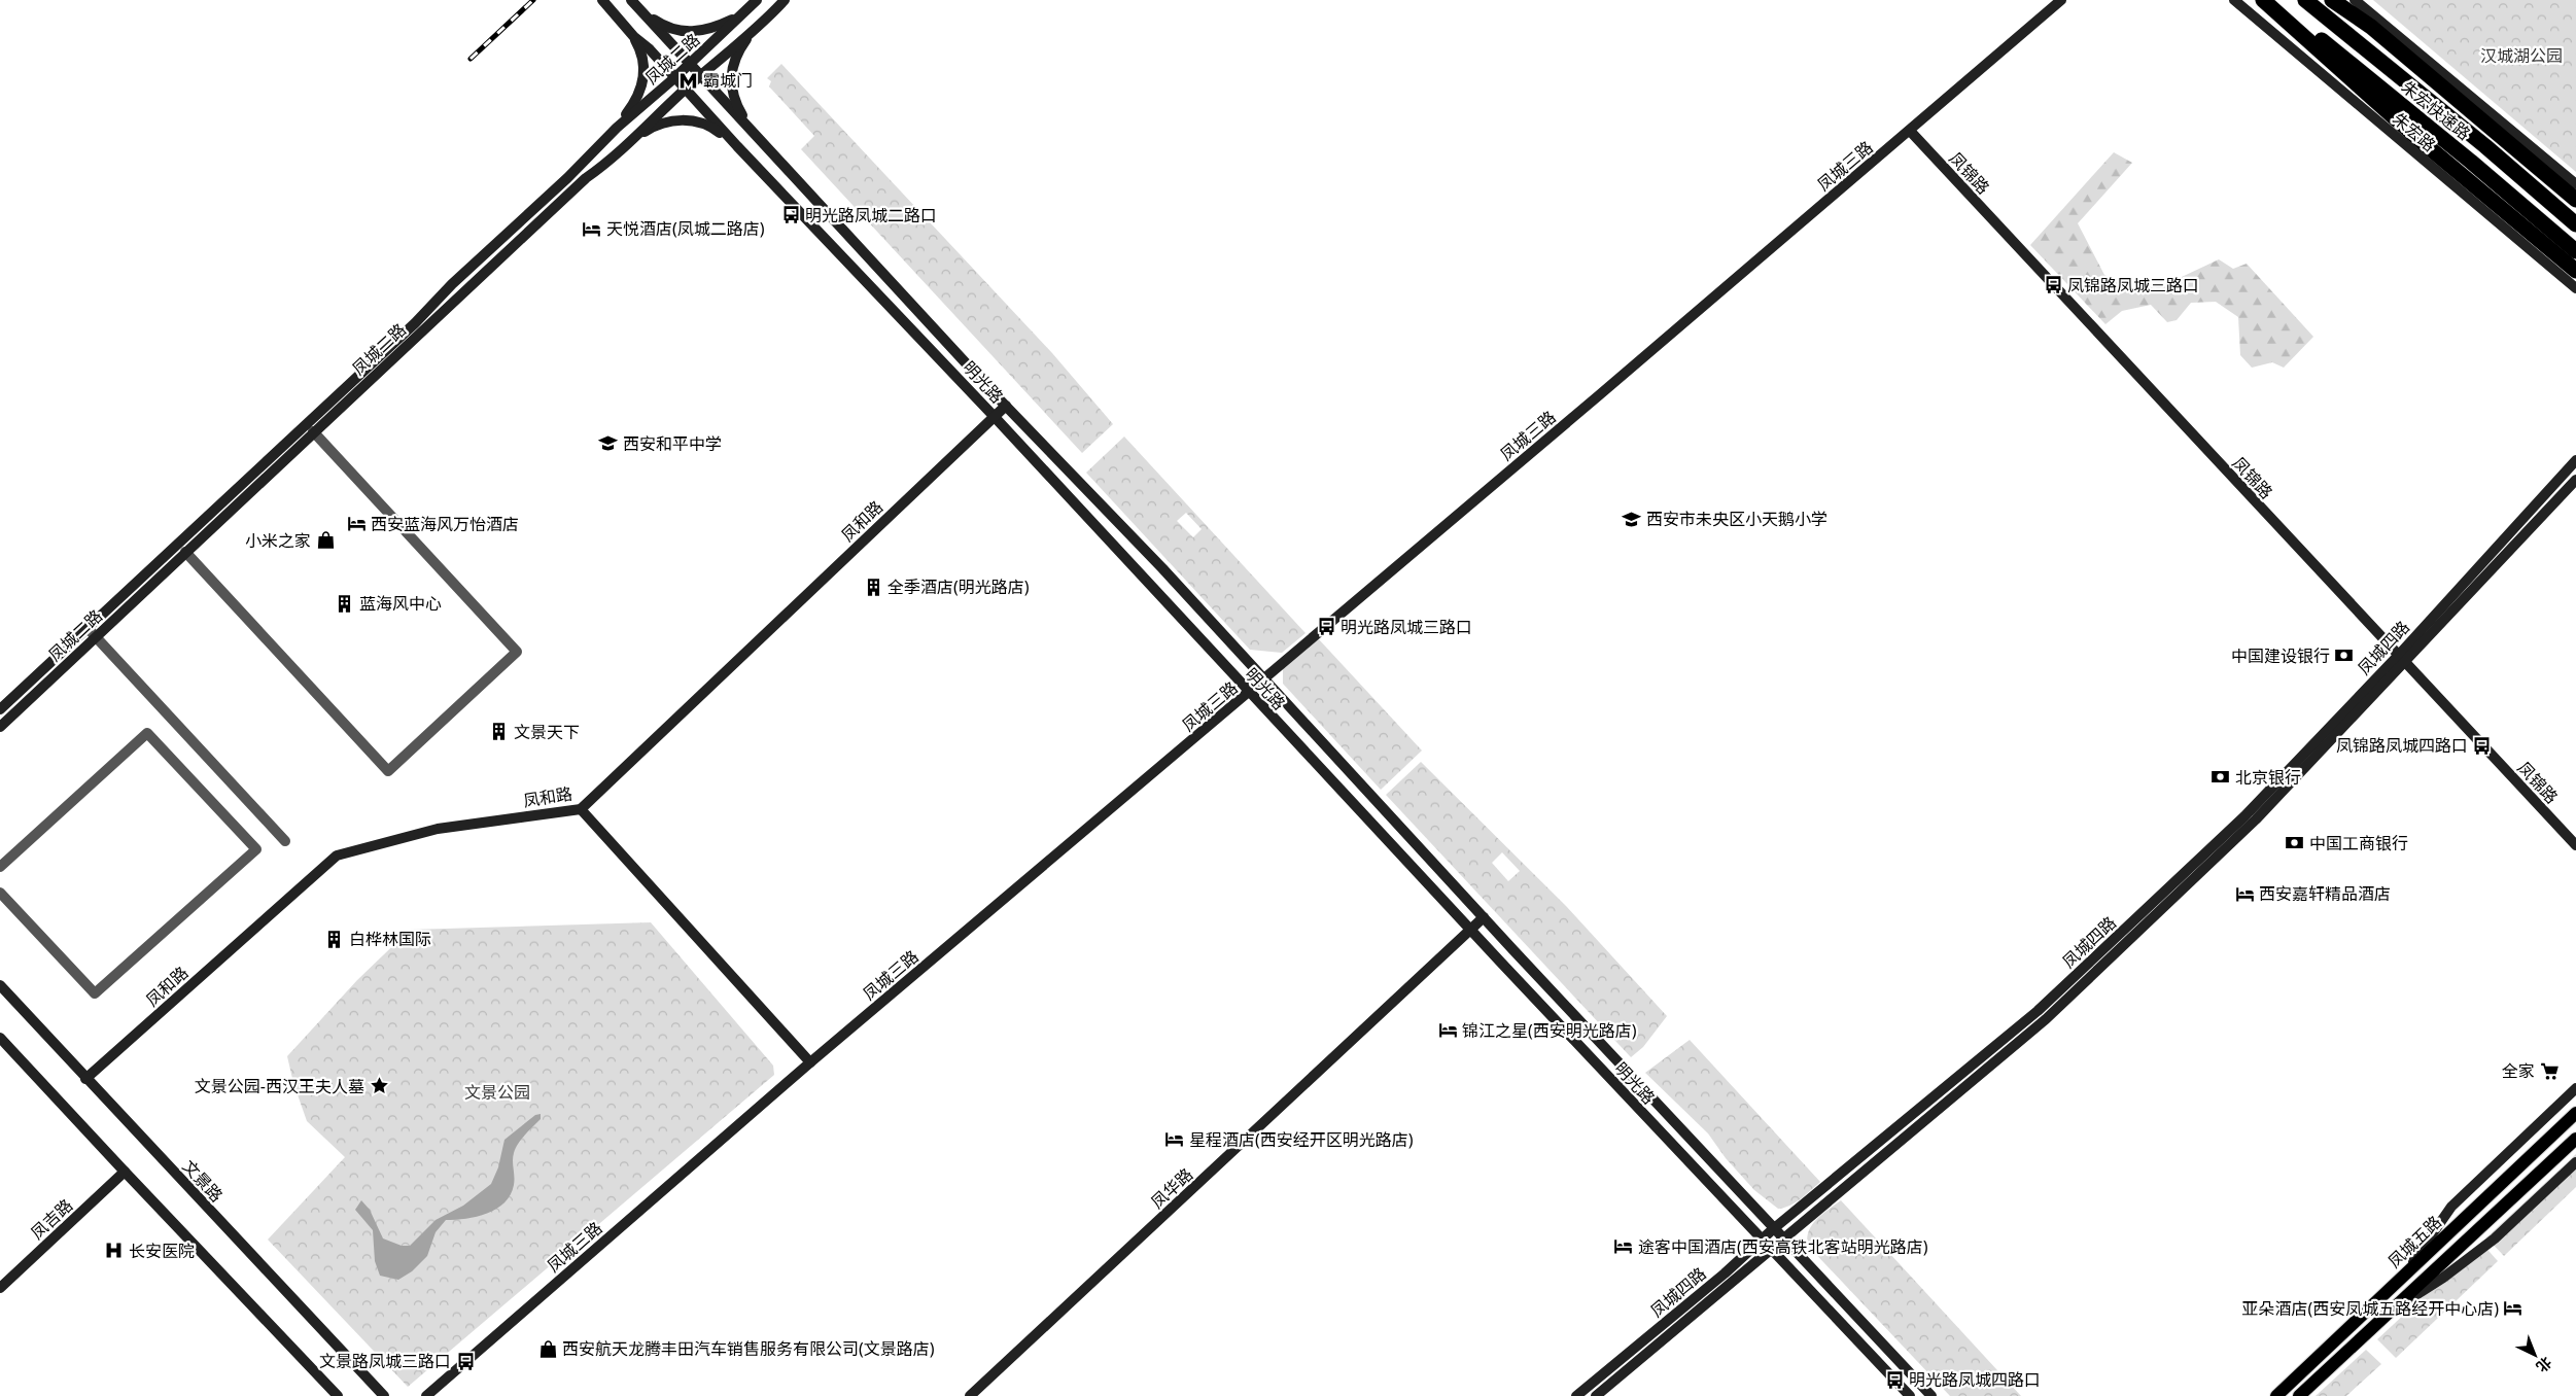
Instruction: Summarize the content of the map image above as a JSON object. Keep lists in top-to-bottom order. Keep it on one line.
{"streets":{"highway":["朱宏快速路"],"main road":["凤城二路","朱宏路","凤城三路","凤锦路","明光路","凤和路","凤城四路","文景路","凤华路","凤吉路","凤城五路"]},"crossings":[["凤城二路","明光路"],["凤城三路","凤锦路"],["凤城三路","明光路"],["凤锦路","凤城四路"],["明光路","凤和路"],["明光路","凤城四路"],["明光路","凤华路"],["凤和路","文景路"]],"parks":["汉城湖公园","文景公园"],"places":{"metro station":["霸城门"],"bus stop":["明光路凤城二路口","凤锦路凤城三路口","明光路凤城三路口","凤锦路凤城四路口","文景路凤城三路口","明光路凤城四路口"],"hotel":["天悦酒店(凤城二路店)","西安蓝海风万怡酒店","西安嘉轩精品酒店","锦江之星(西安明光路店)","星程酒店(西安经开区明光路店)","途客中国酒店(西安高铁北客站明光路店)","亚朵酒店(西安凤城五路经开中心店)"],"school or university":["西安和平中学","西安市未央区小天鹅小学"],"shop":["小米之家","西安航天龙腾丰田汽车销售服务有限公司(文景路店)"],"building":["全季酒店(明光路店)","蓝海风中心","文景天下","白桦林国际"],"bank":["中国建设银行","北京银行","中国工商银行"],"supermarket":["全家"],"place":["文景公园-西汉王夫人墓"],"hospital":["长安医院"]},"north":"bottom right"}
